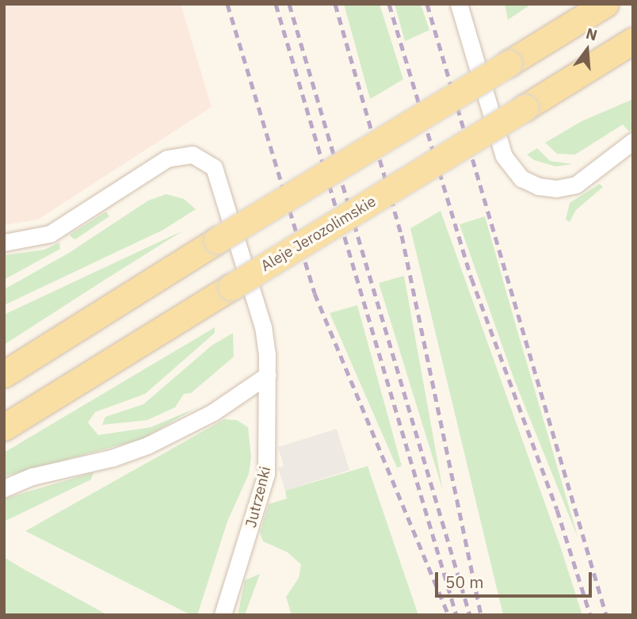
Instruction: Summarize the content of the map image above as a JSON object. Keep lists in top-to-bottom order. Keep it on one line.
{"streets":{"main road":["Aleje Jerozolimskie"],"street":["Jutrzenki"]},"scale_bar":"50 m","north":"top"}
